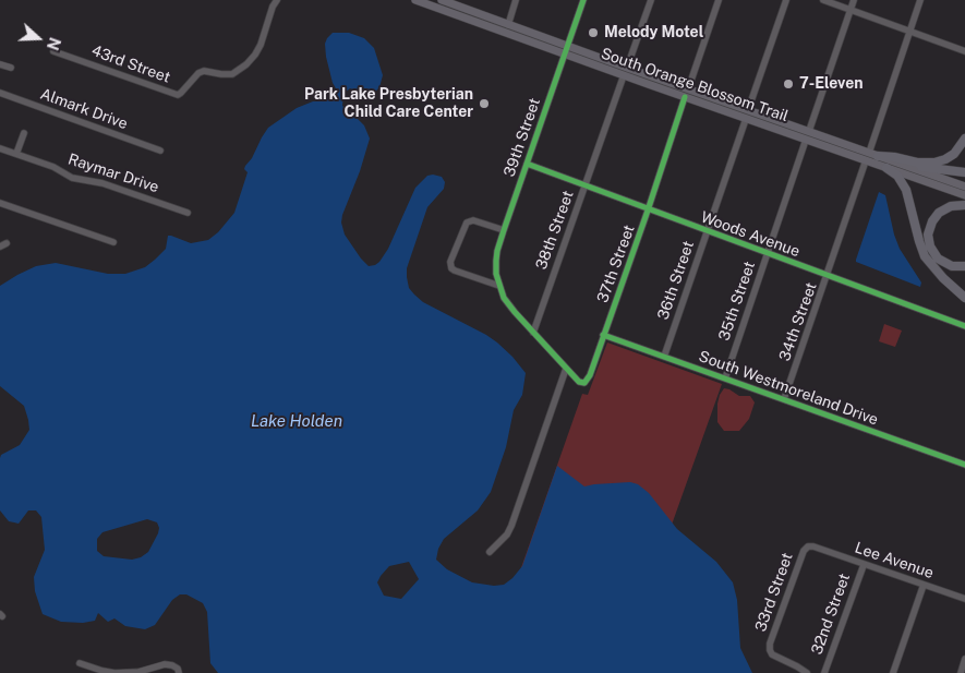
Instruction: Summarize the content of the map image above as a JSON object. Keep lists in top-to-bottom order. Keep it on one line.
{"streets":{"main road":["South Orange Blossom Trail"],"street":["43rd Street","Almark Drive","39th Street","Raymar Drive","38th Street","Woods Avenue","37th Street","36th Street","35th Street","34th Street","South Westmoreland Drive","Lee Avenue","33rd Street","32nd Street"]},"crossings":[["South Orange Blossom Trail","39th Street"],["South Orange Blossom Trail","38th Street"],["South Orange Blossom Trail","37th Street"],["South Orange Blossom Trail","36th Street"],["South Orange Blossom Trail","35th Street"],["South Orange Blossom Trail","34th Street"],["39th Street","Woods Avenue"],["38th Street","Woods Avenue"],["Woods Avenue","37th Street"],["Woods Avenue","36th Street"],["Woods Avenue","35th Street"],["Woods Avenue","34th Street"],["37th Street","South Westmoreland Drive"],["36th Street","South Westmoreland Drive"],["35th Street","South Westmoreland Drive"],["34th Street","South Westmoreland Drive"],["Lee Avenue","33rd Street"],["Lee Avenue","32nd Street"]],"water":["Lake Holden"],"places":["Melody Motel","7-Eleven","Park Lake Presbyterian Child Care Center"],"north":"right"}
